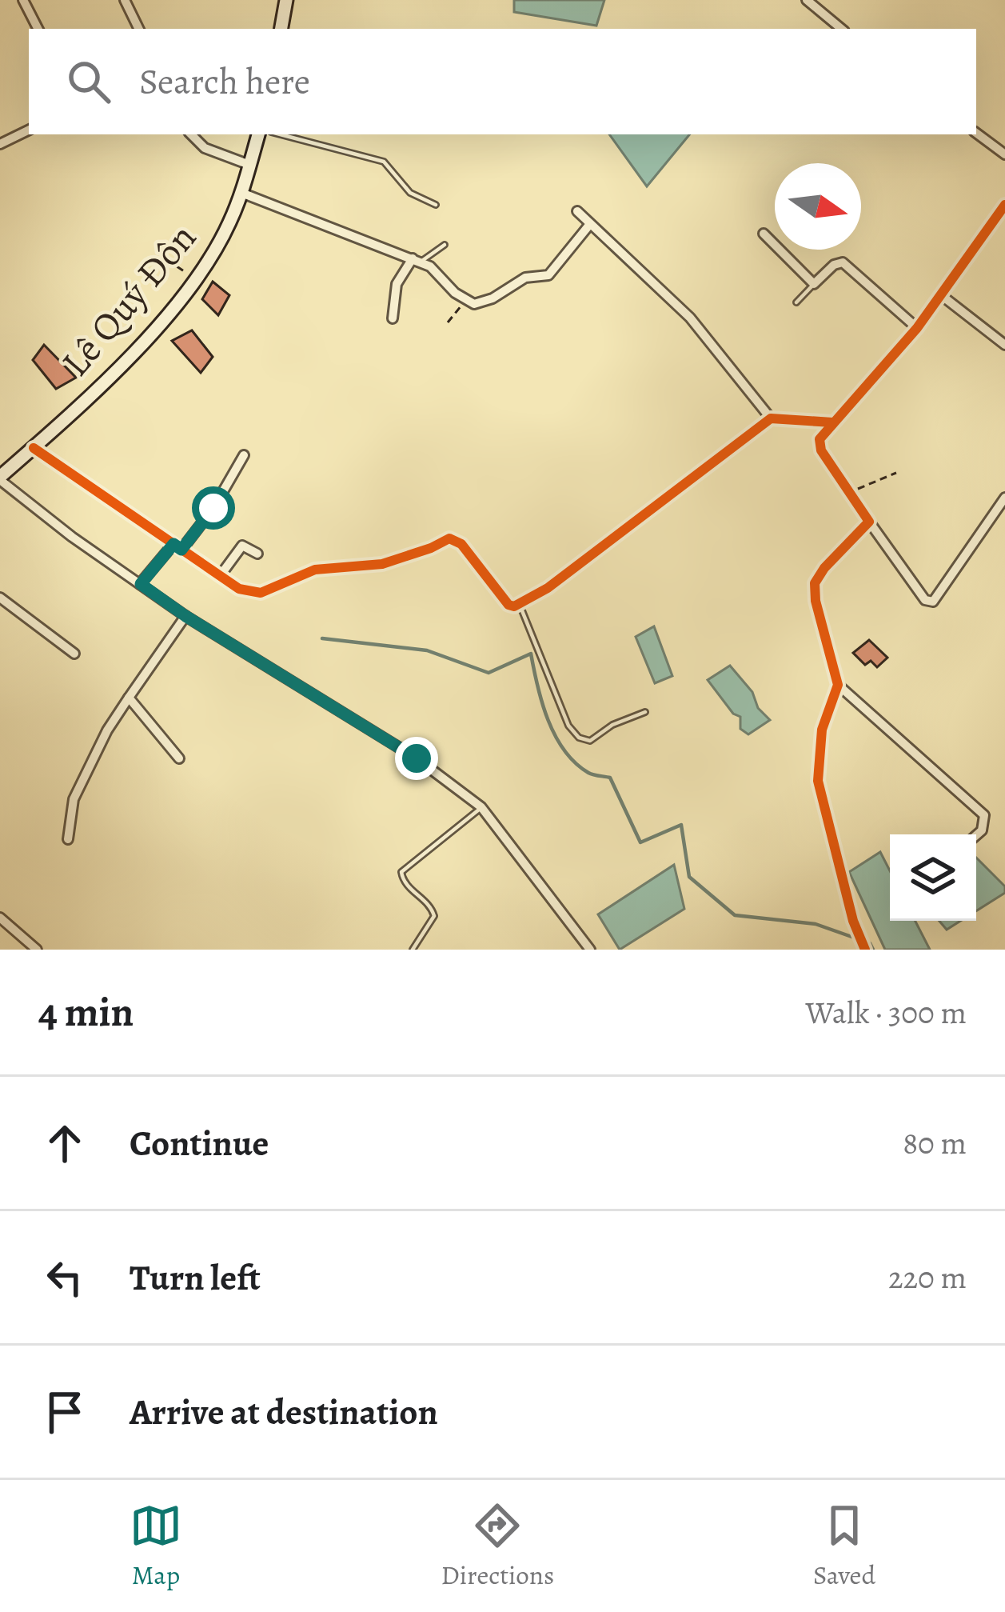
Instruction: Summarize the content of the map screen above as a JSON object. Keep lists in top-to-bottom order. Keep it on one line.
{"streets":{"main road":["Lê Quý Đôn"]},"north":"right","page":{"search":"Search here","heading":["4 min","Walk · 300 m"],"list":[["Continue","80 m"],["Turn left","220 m"],"Arrive at destination"],"nav":["Map","Directions","Saved"]}}
